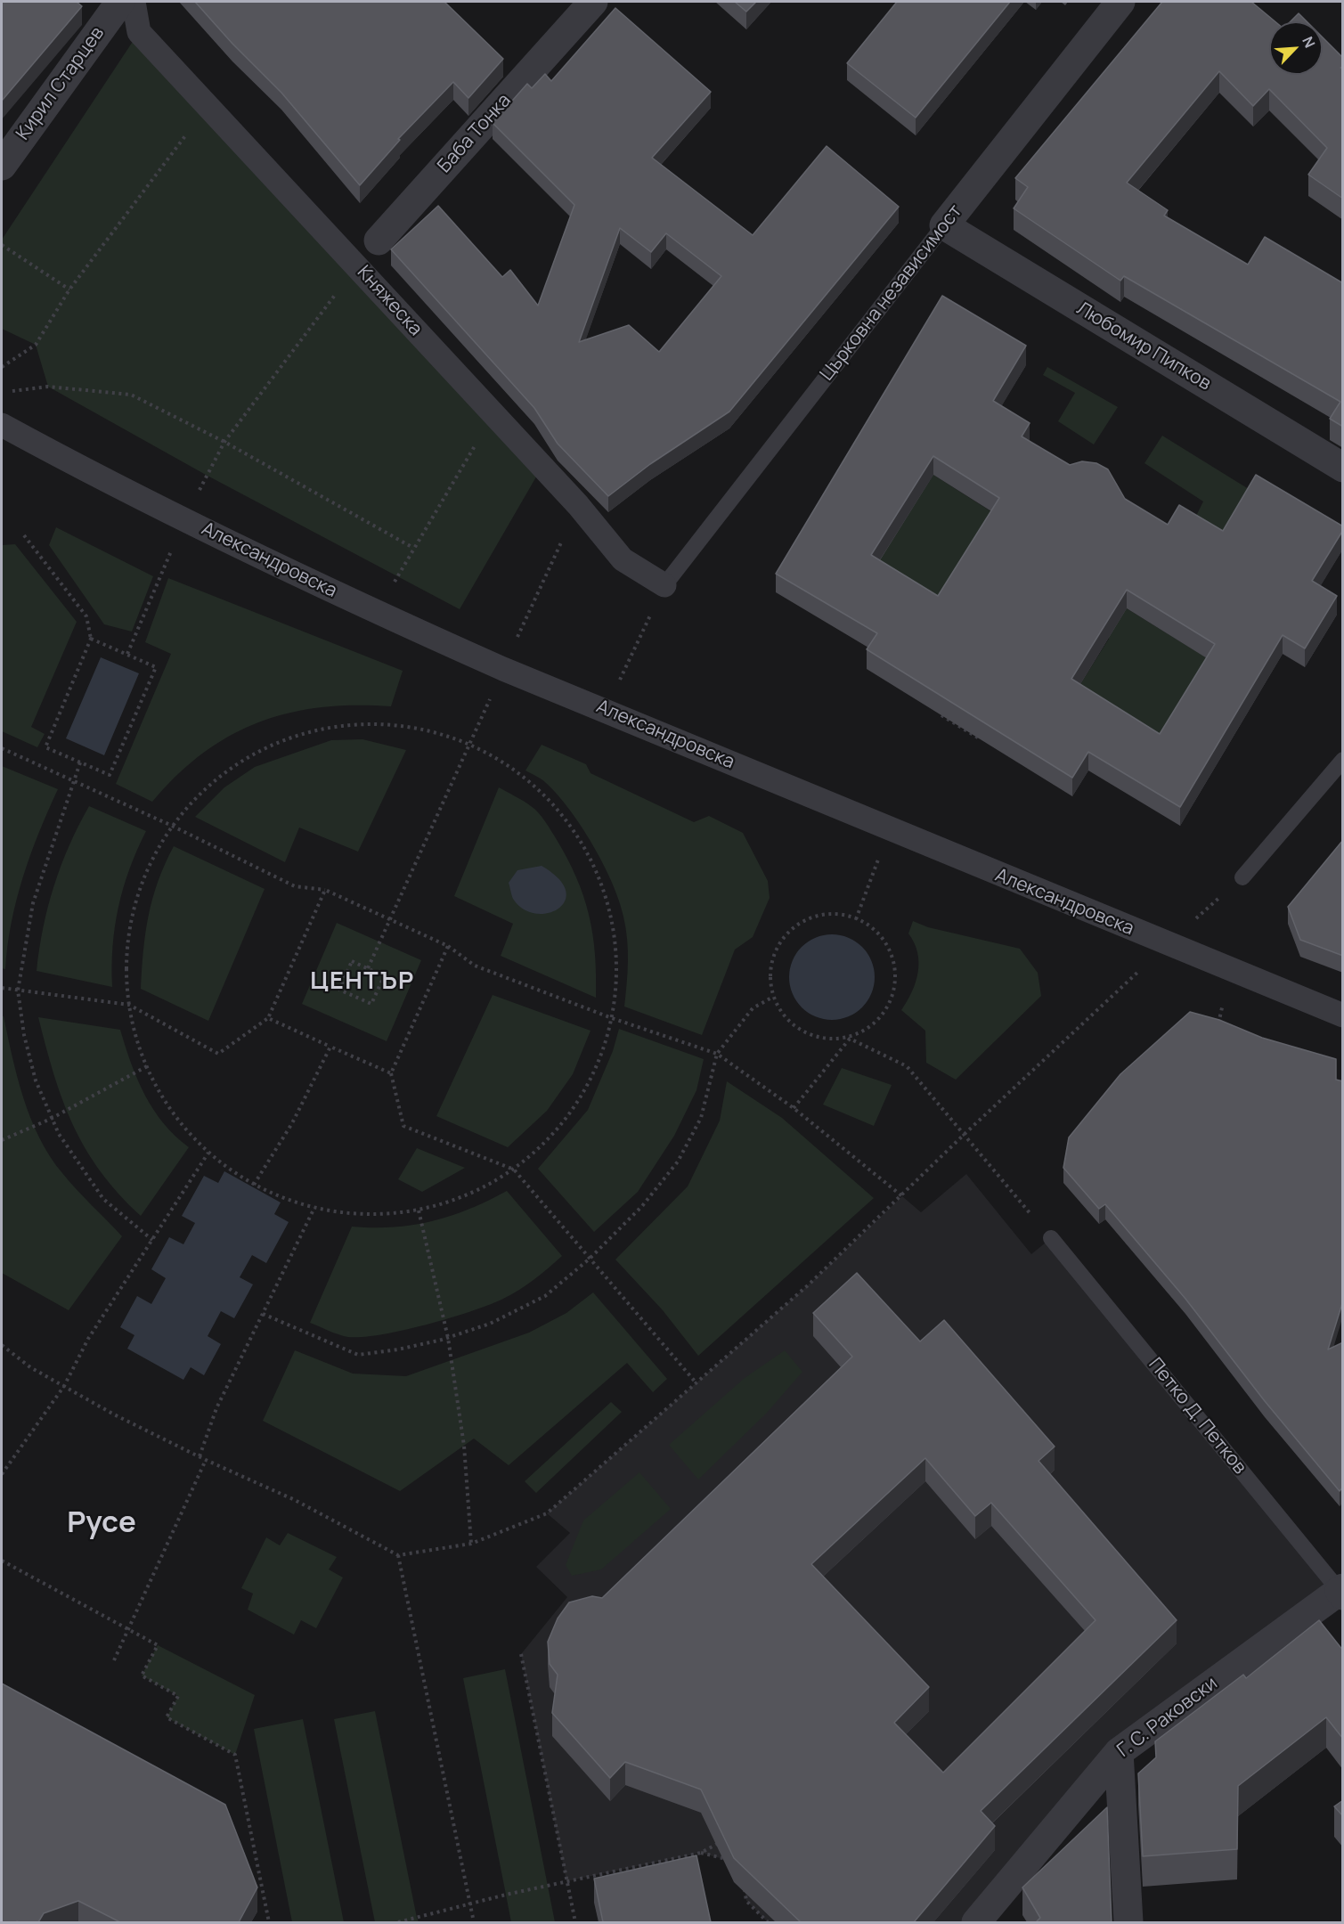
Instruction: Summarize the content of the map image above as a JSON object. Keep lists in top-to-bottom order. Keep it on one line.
{"streets":{"street":["Кирил Старцев","Баба Тонка","Църковна независимост","Княжеска","Любомир Пипков","Александровска","Г. С. Раковски"],"lane":["Петко Д. Петков"]},"crossings":[["Баба Тонка","Княжеска"],["Църковна независимост","Княжеска"],["Църковна независимост","Любомир Пипков"],["Петко Д. Петков","Г. С. Раковски"]],"districts":["ЦЕНТЪР","Русе"],"north":"top right"}
